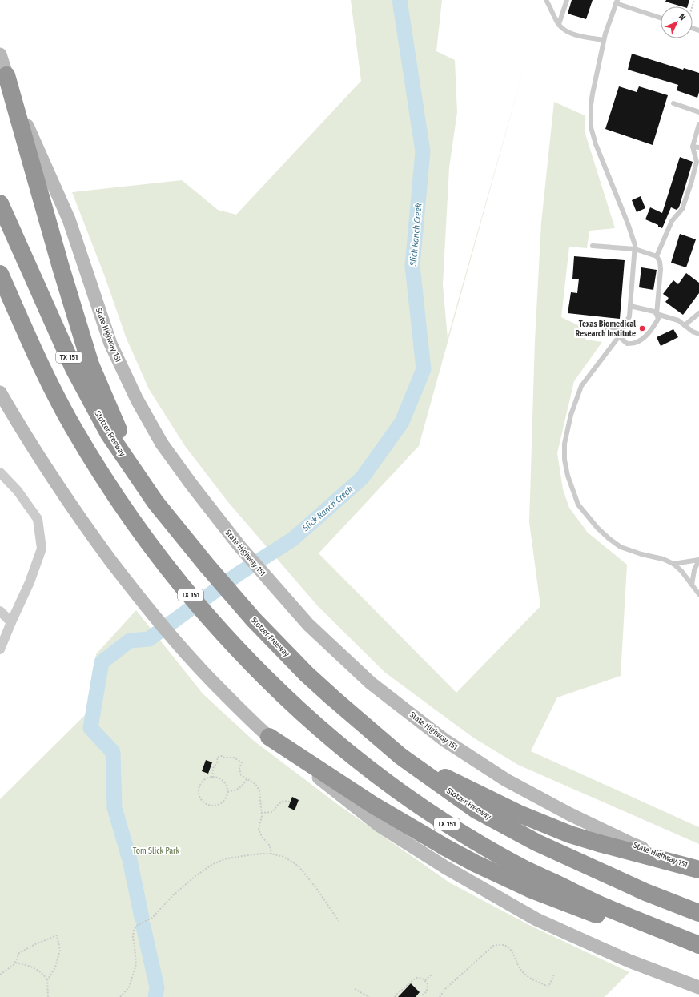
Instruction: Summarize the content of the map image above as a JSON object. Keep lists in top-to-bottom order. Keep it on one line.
{"streets":{"highway":["TX 151","Stotzer Freeway"],"main road":["State Highway 151"]},"water":["Slick Ranch Creek"],"parks":["Tom Slick Park"],"places":["Texas Biomedical Research Institute"],"north":"top right"}
